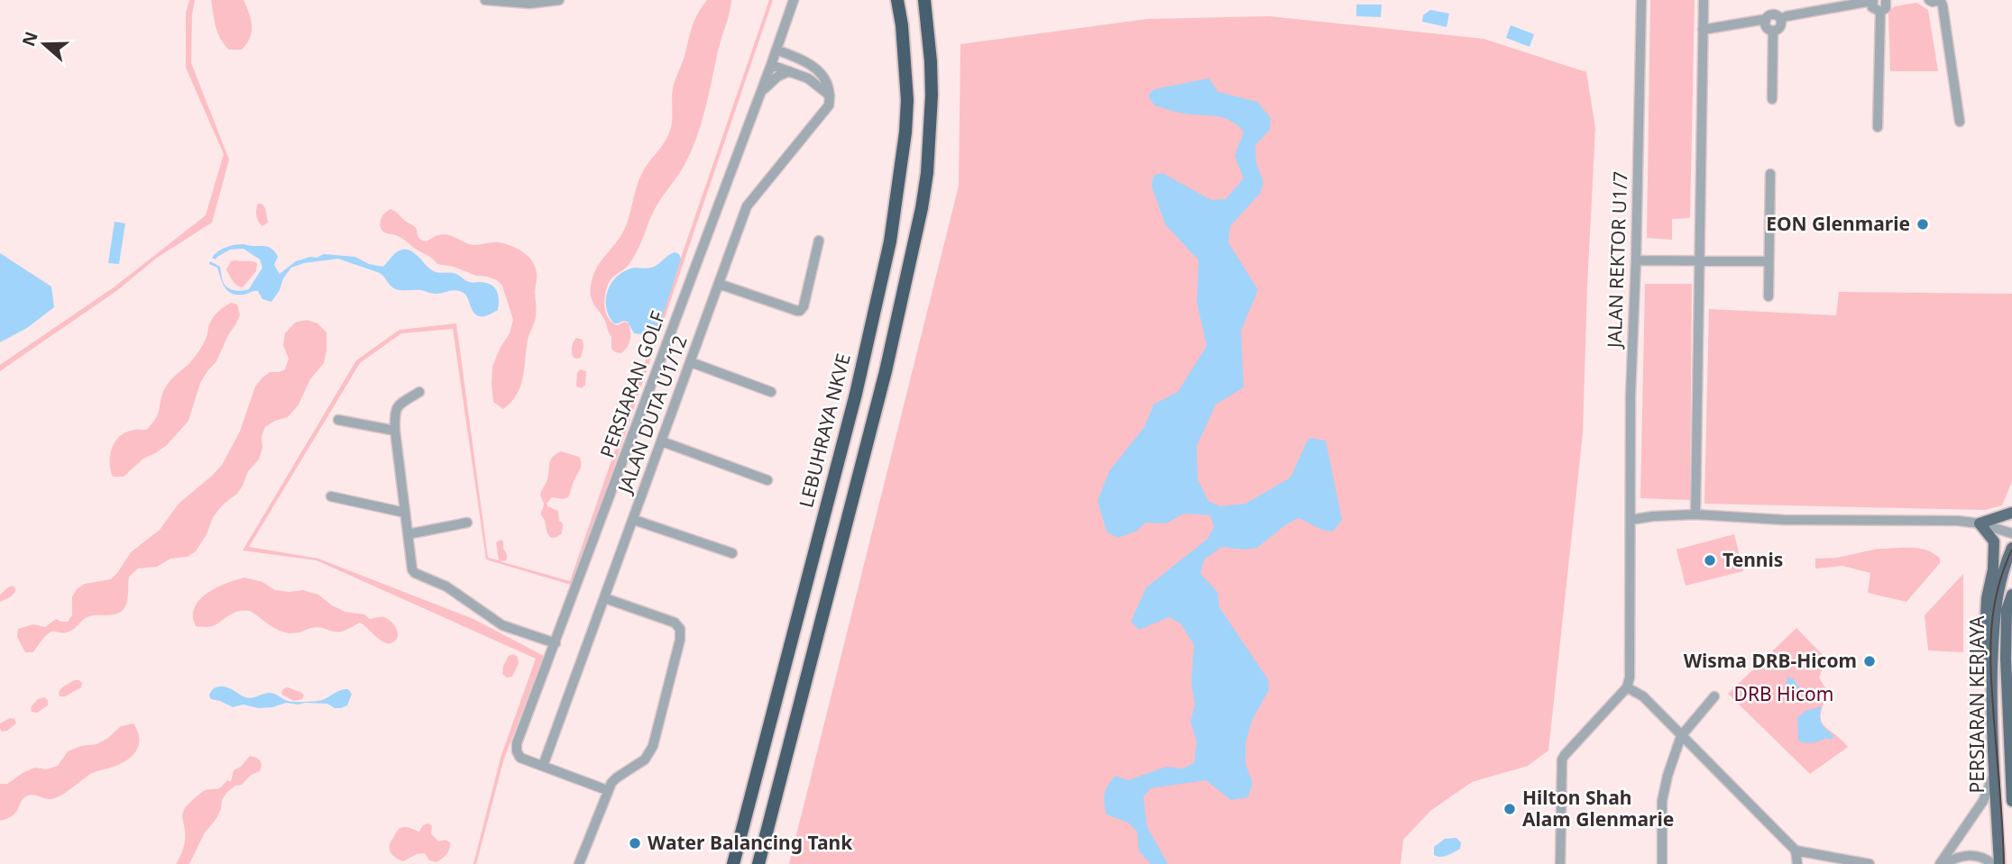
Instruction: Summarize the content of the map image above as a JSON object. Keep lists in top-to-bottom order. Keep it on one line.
{"streets":{"highway":["LEBUHRAYA NKVE"],"main road":["PERSIARAN KERJAYA"],"street":["JALAN REKTOR U1/7","PERSIARAN GOLF","JALAN DUTA U1/12"]},"crossings":[["PERSIARAN GOLF","JALAN DUTA U1/12"]],"parks":["DRB Hicom"],"places":["EON Glenmarie","Tennis","Wisma DRB-Hicom","Hilton Shah Alam Glenmarie","Water Balancing Tank"],"north":"left"}
